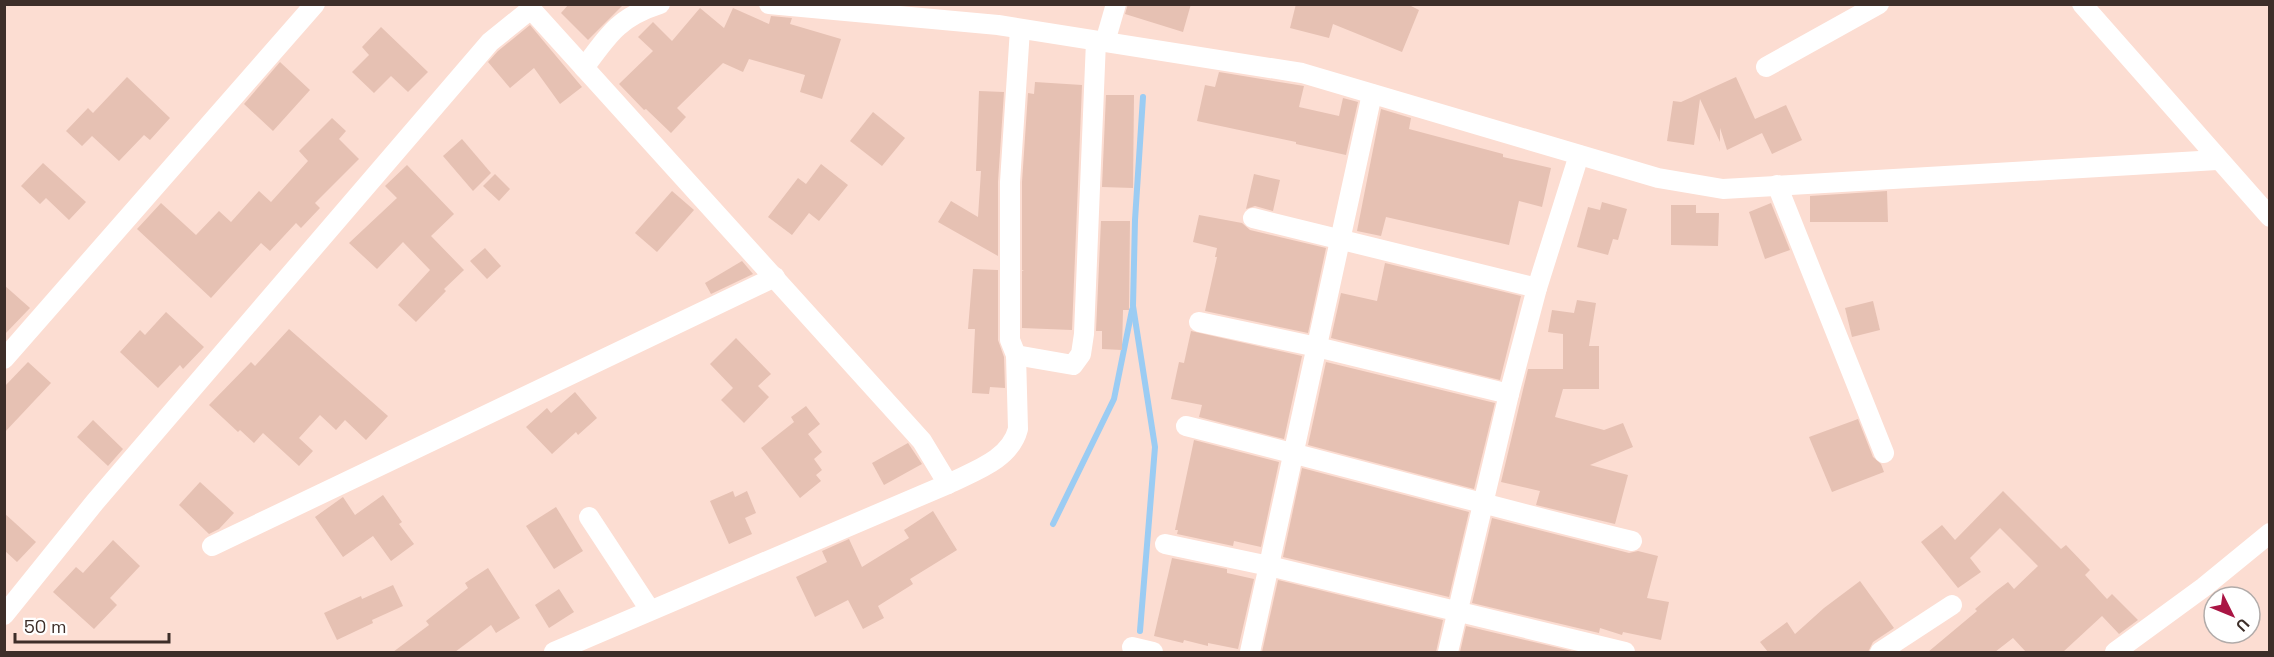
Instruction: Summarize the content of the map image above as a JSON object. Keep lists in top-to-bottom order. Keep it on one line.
{"scale_bar":"50 m","north":"bottom right"}
